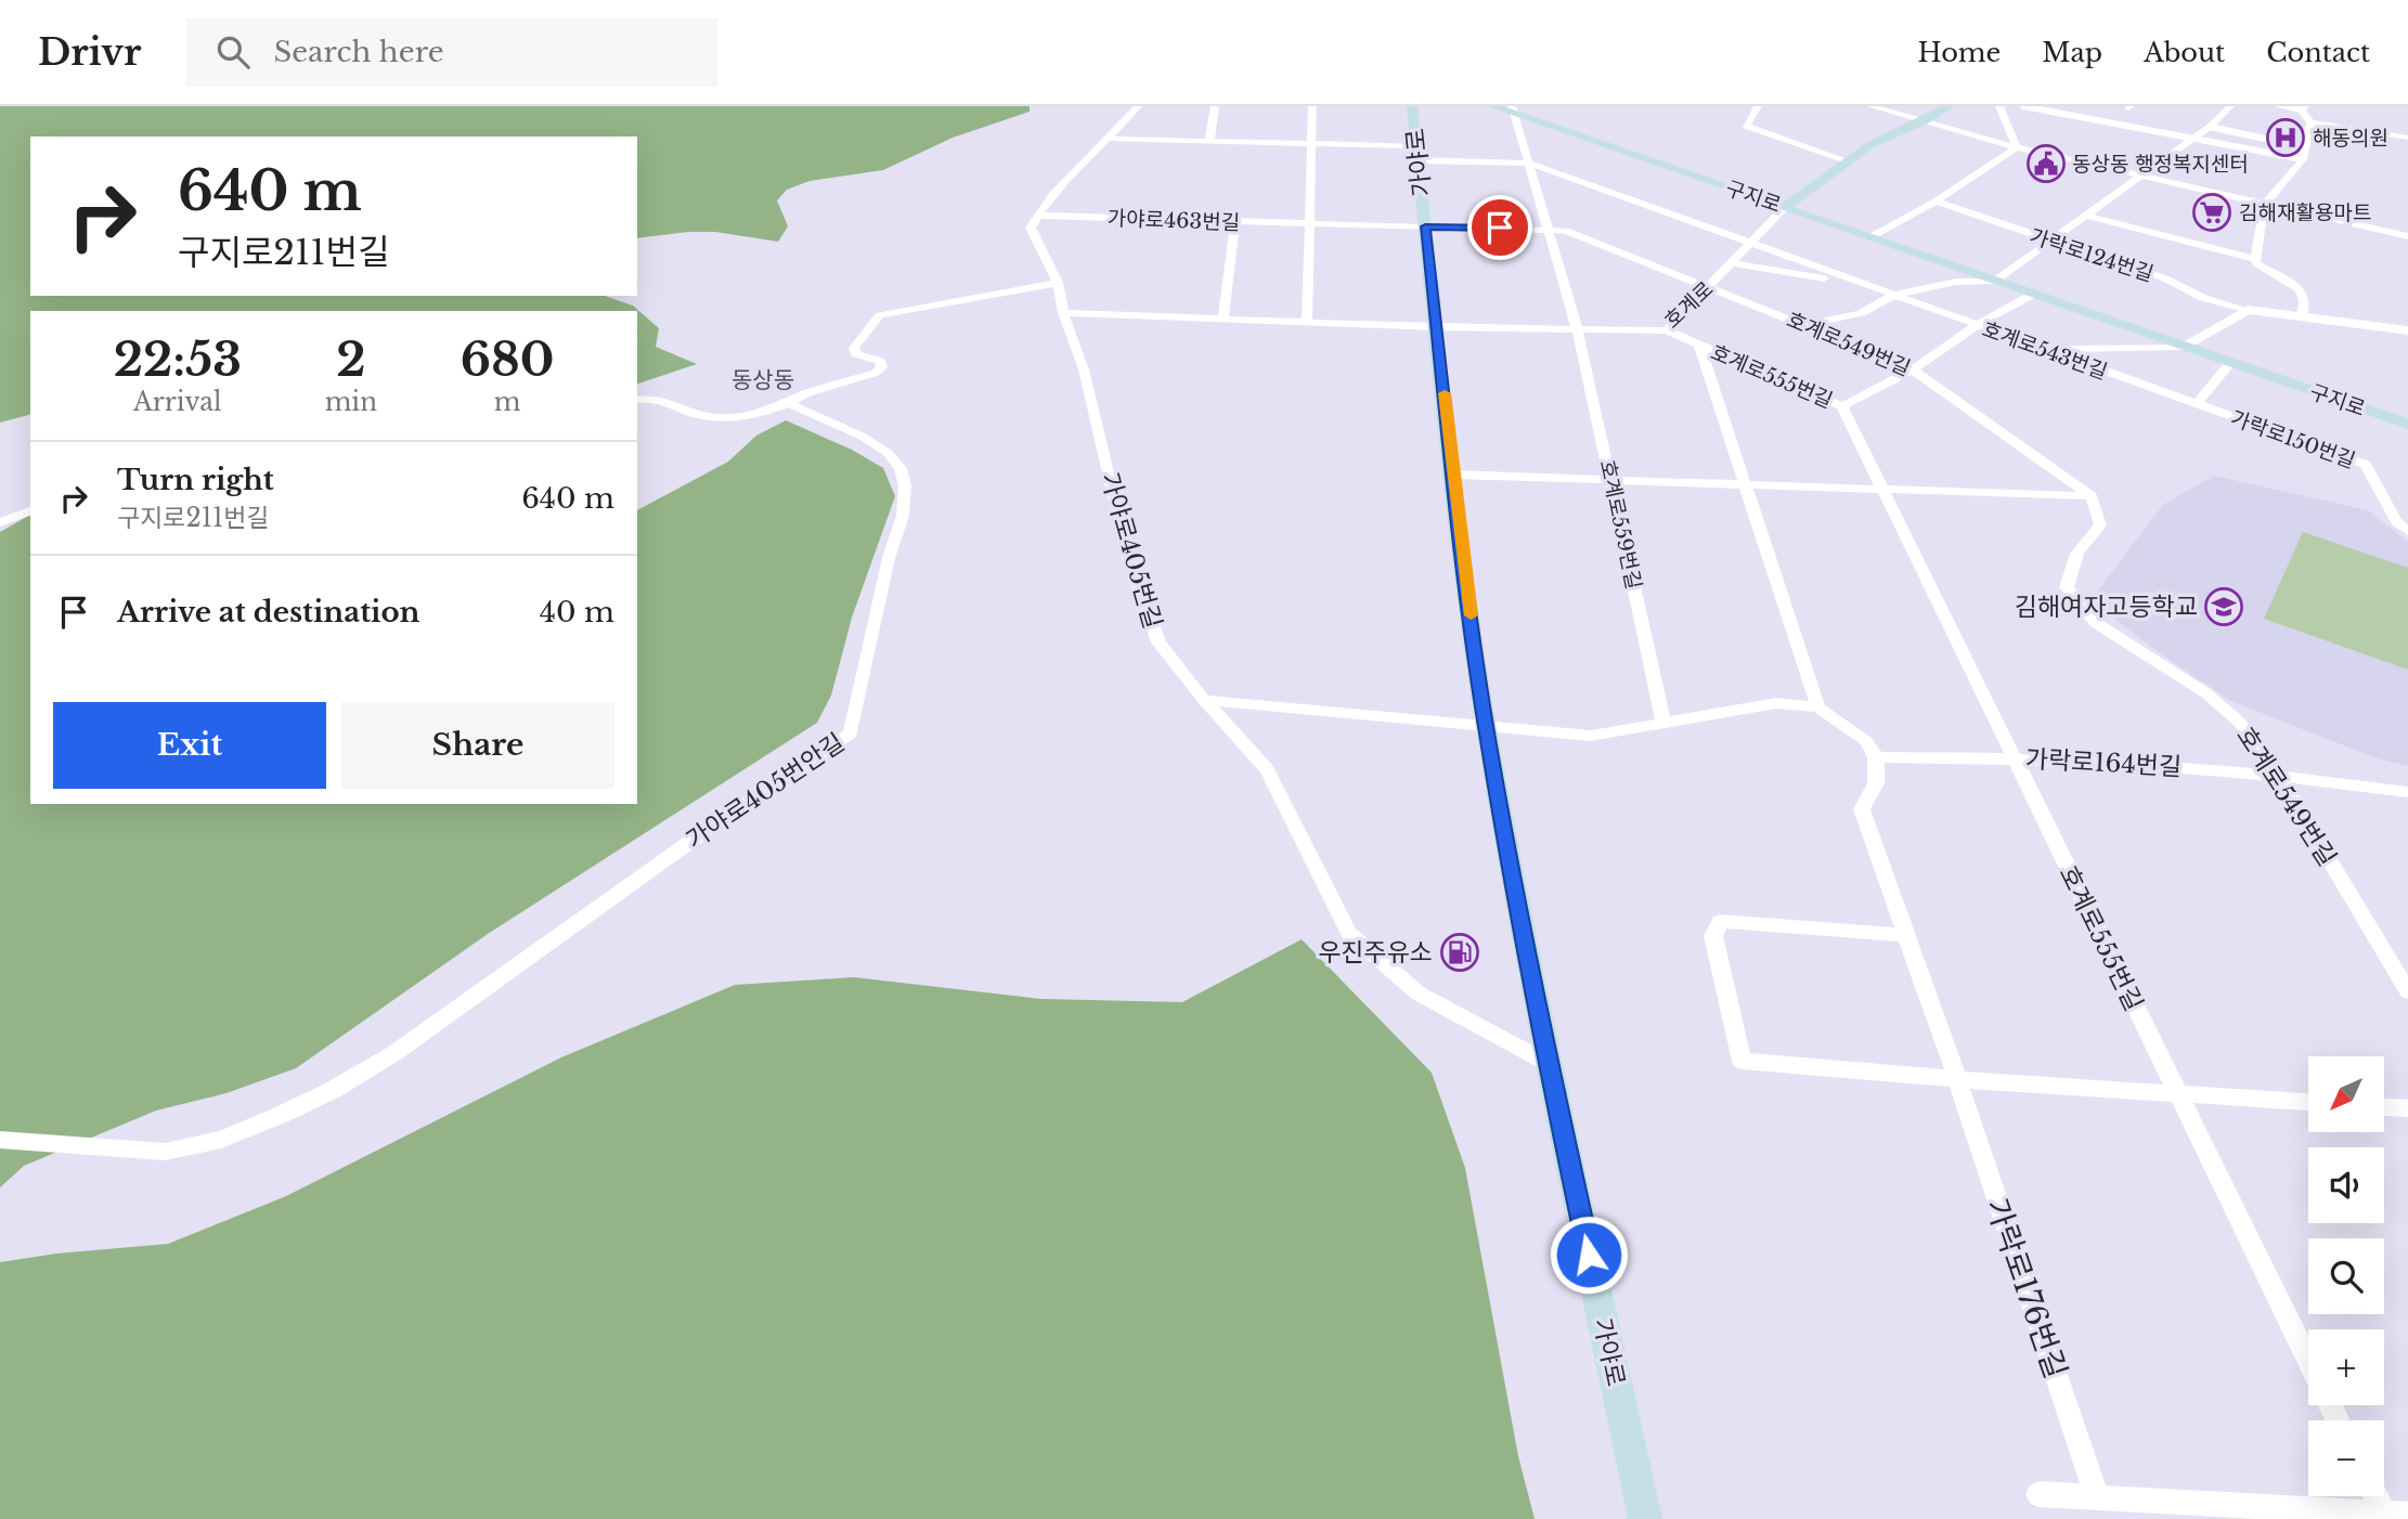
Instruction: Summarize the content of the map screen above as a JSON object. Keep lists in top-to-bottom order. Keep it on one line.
{"streets":{"main road":["가야로","구지로","호계로"],"street":["가야로463번길","가락로124번길","호계로549번길","호계로543번길","호계로555번길","가락로150번길","호계로559번길","가야로405번길","가락로164번길","가야로405번안길","가락로176번길"]},"crossings":[["가야로","가야로463번길"],["가야로","호계로"],["가야로","호계로543번길"],["가야로","가야로405번길"],["구지로","호계로"],["구지로","호계로543번길"],["구지로","가락로150번길"],["구지로","호계로559번길"],["가야로463번길","호계로549번길"],["가야로463번길","호계로559번길"],["가야로463번길","가야로405번길"],["호계로","호계로549번길"],["호계로","호계로543번길"],["호계로","호계로555번길"],["호계로","호계로559번길"],["호계로","가야로405번길"],["호계로549번길","호계로559번길"],["호계로549번길","가락로164번길"],["호계로543번길","가락로150번길"],["호계로543번길","호계로559번길"],["호계로555번길","가락로164번길"],["가락로164번길","가락로176번길"]],"districts":["동상동"],"places":{"hospital":["해동의원"],"public building":["동상동 행정복지센터"],"supermarket":["김해재활용마트"],"school or university":["김해여자고등학교"],"fuel station":["우진주유소"]},"north":"bottom left","page":{"header":"Drivr","search":"Search here","nav":["Home","Map","About","Contact"],"turn":["640 m","구지로211번길"],"eta":["22:53","Arrival","2","min","680","m"],"list":[{"name":"Turn right","note":"구지로211번길","value":"640 m"},{"name":"Arrive at destination","value":"40 m"}],"buttons":["Exit","Share"],"map_buttons":["+","−"]}}
